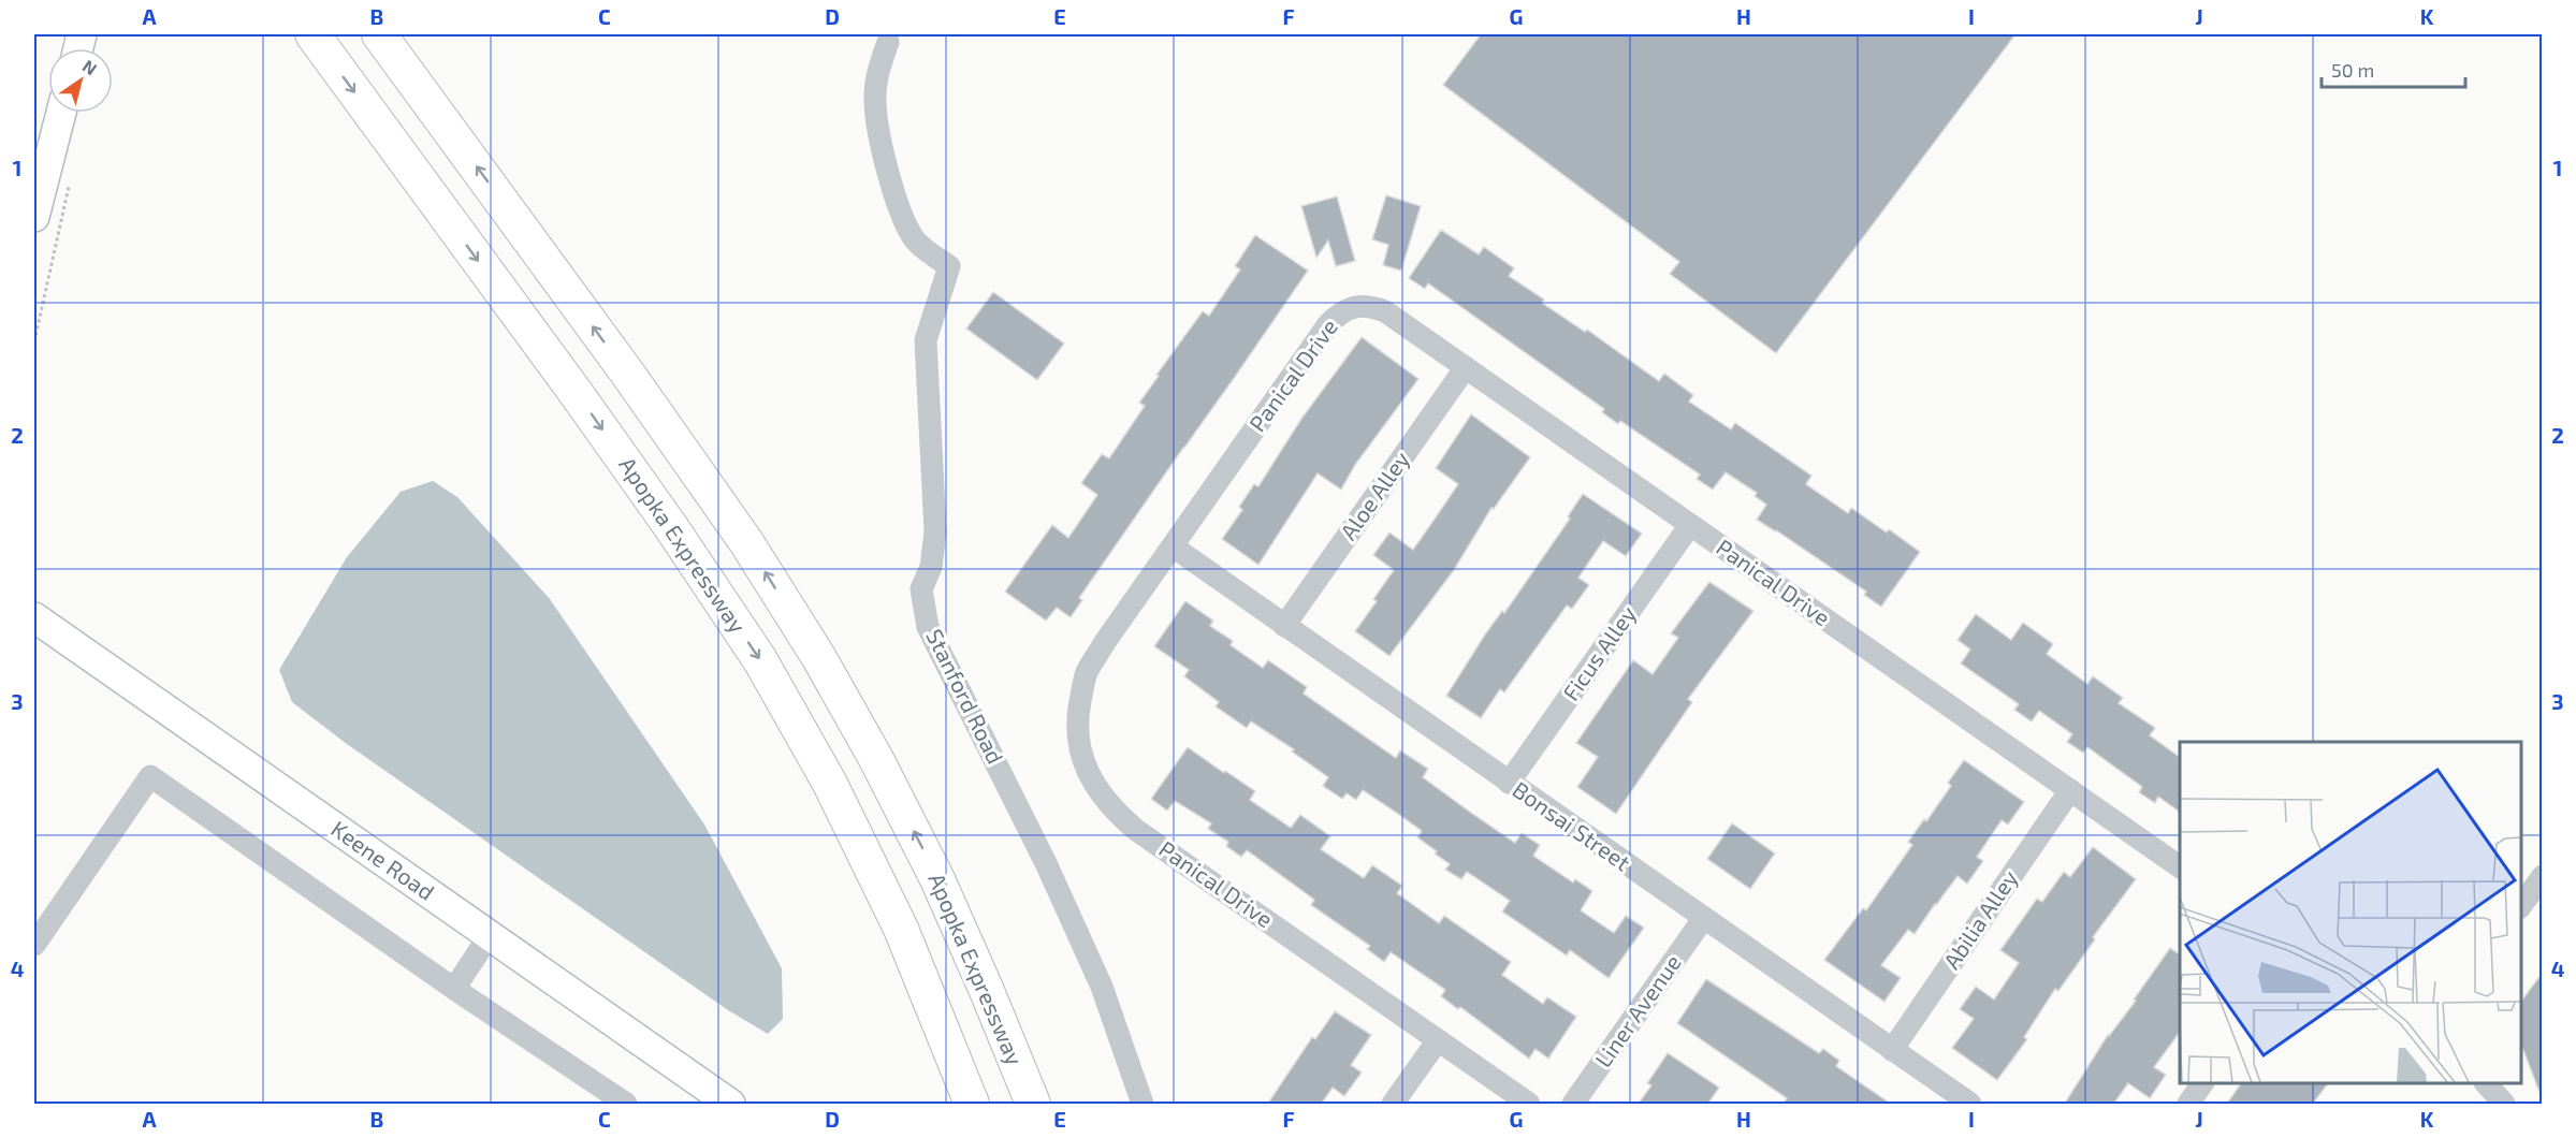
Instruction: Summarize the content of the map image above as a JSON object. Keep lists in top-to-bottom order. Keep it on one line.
{"streets":{"highway":["Apopka Expressway"],"main road":["Keene Road"],"street":["Panical Drive","Aloe Alley","Ficus Alley","Stanford Road","Bonsai Street","Abilia Alley","Liner Avenue"]},"crossings":[["Panical Drive","Aloe Alley"],["Panical Drive","Ficus Alley"],["Panical Drive","Bonsai Street"],["Panical Drive","Abilia Alley"],["Aloe Alley","Bonsai Street"],["Ficus Alley","Bonsai Street"],["Bonsai Street","Abilia Alley"],["Bonsai Street","Liner Avenue"]],"scale_bar":"50 m","north":"top right","grid":{"columns":["A","B","C","D","E","F","G","H","I","J","K"],"rows":["1","2","3","4"]}}
